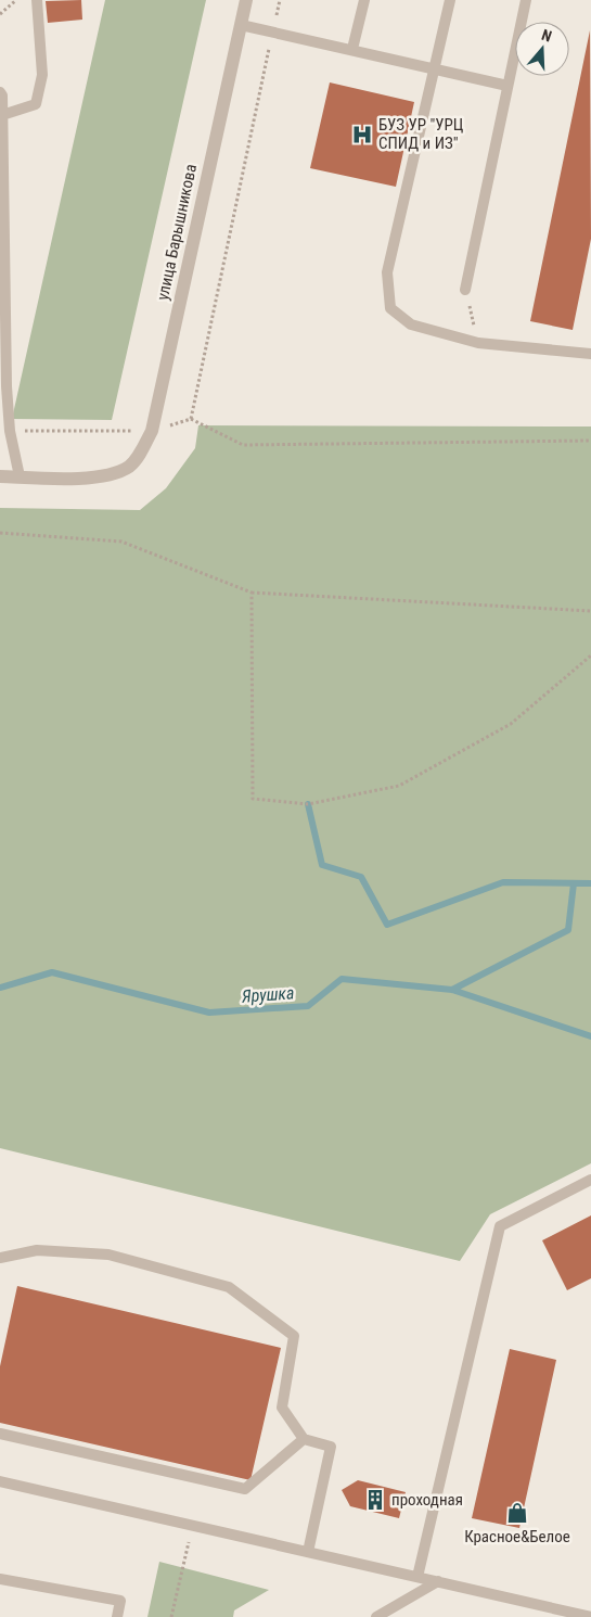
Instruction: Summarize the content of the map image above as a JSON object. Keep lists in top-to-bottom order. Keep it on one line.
{"streets":{"street":["улица Барышникова"]},"water":["Ярушка"],"places":{"hospital":["БУЗ УР \"УРЦ СПИД и ИЗ\""],"building":["проходная"],"shop":["Красное&Белое"]},"north":"top"}
